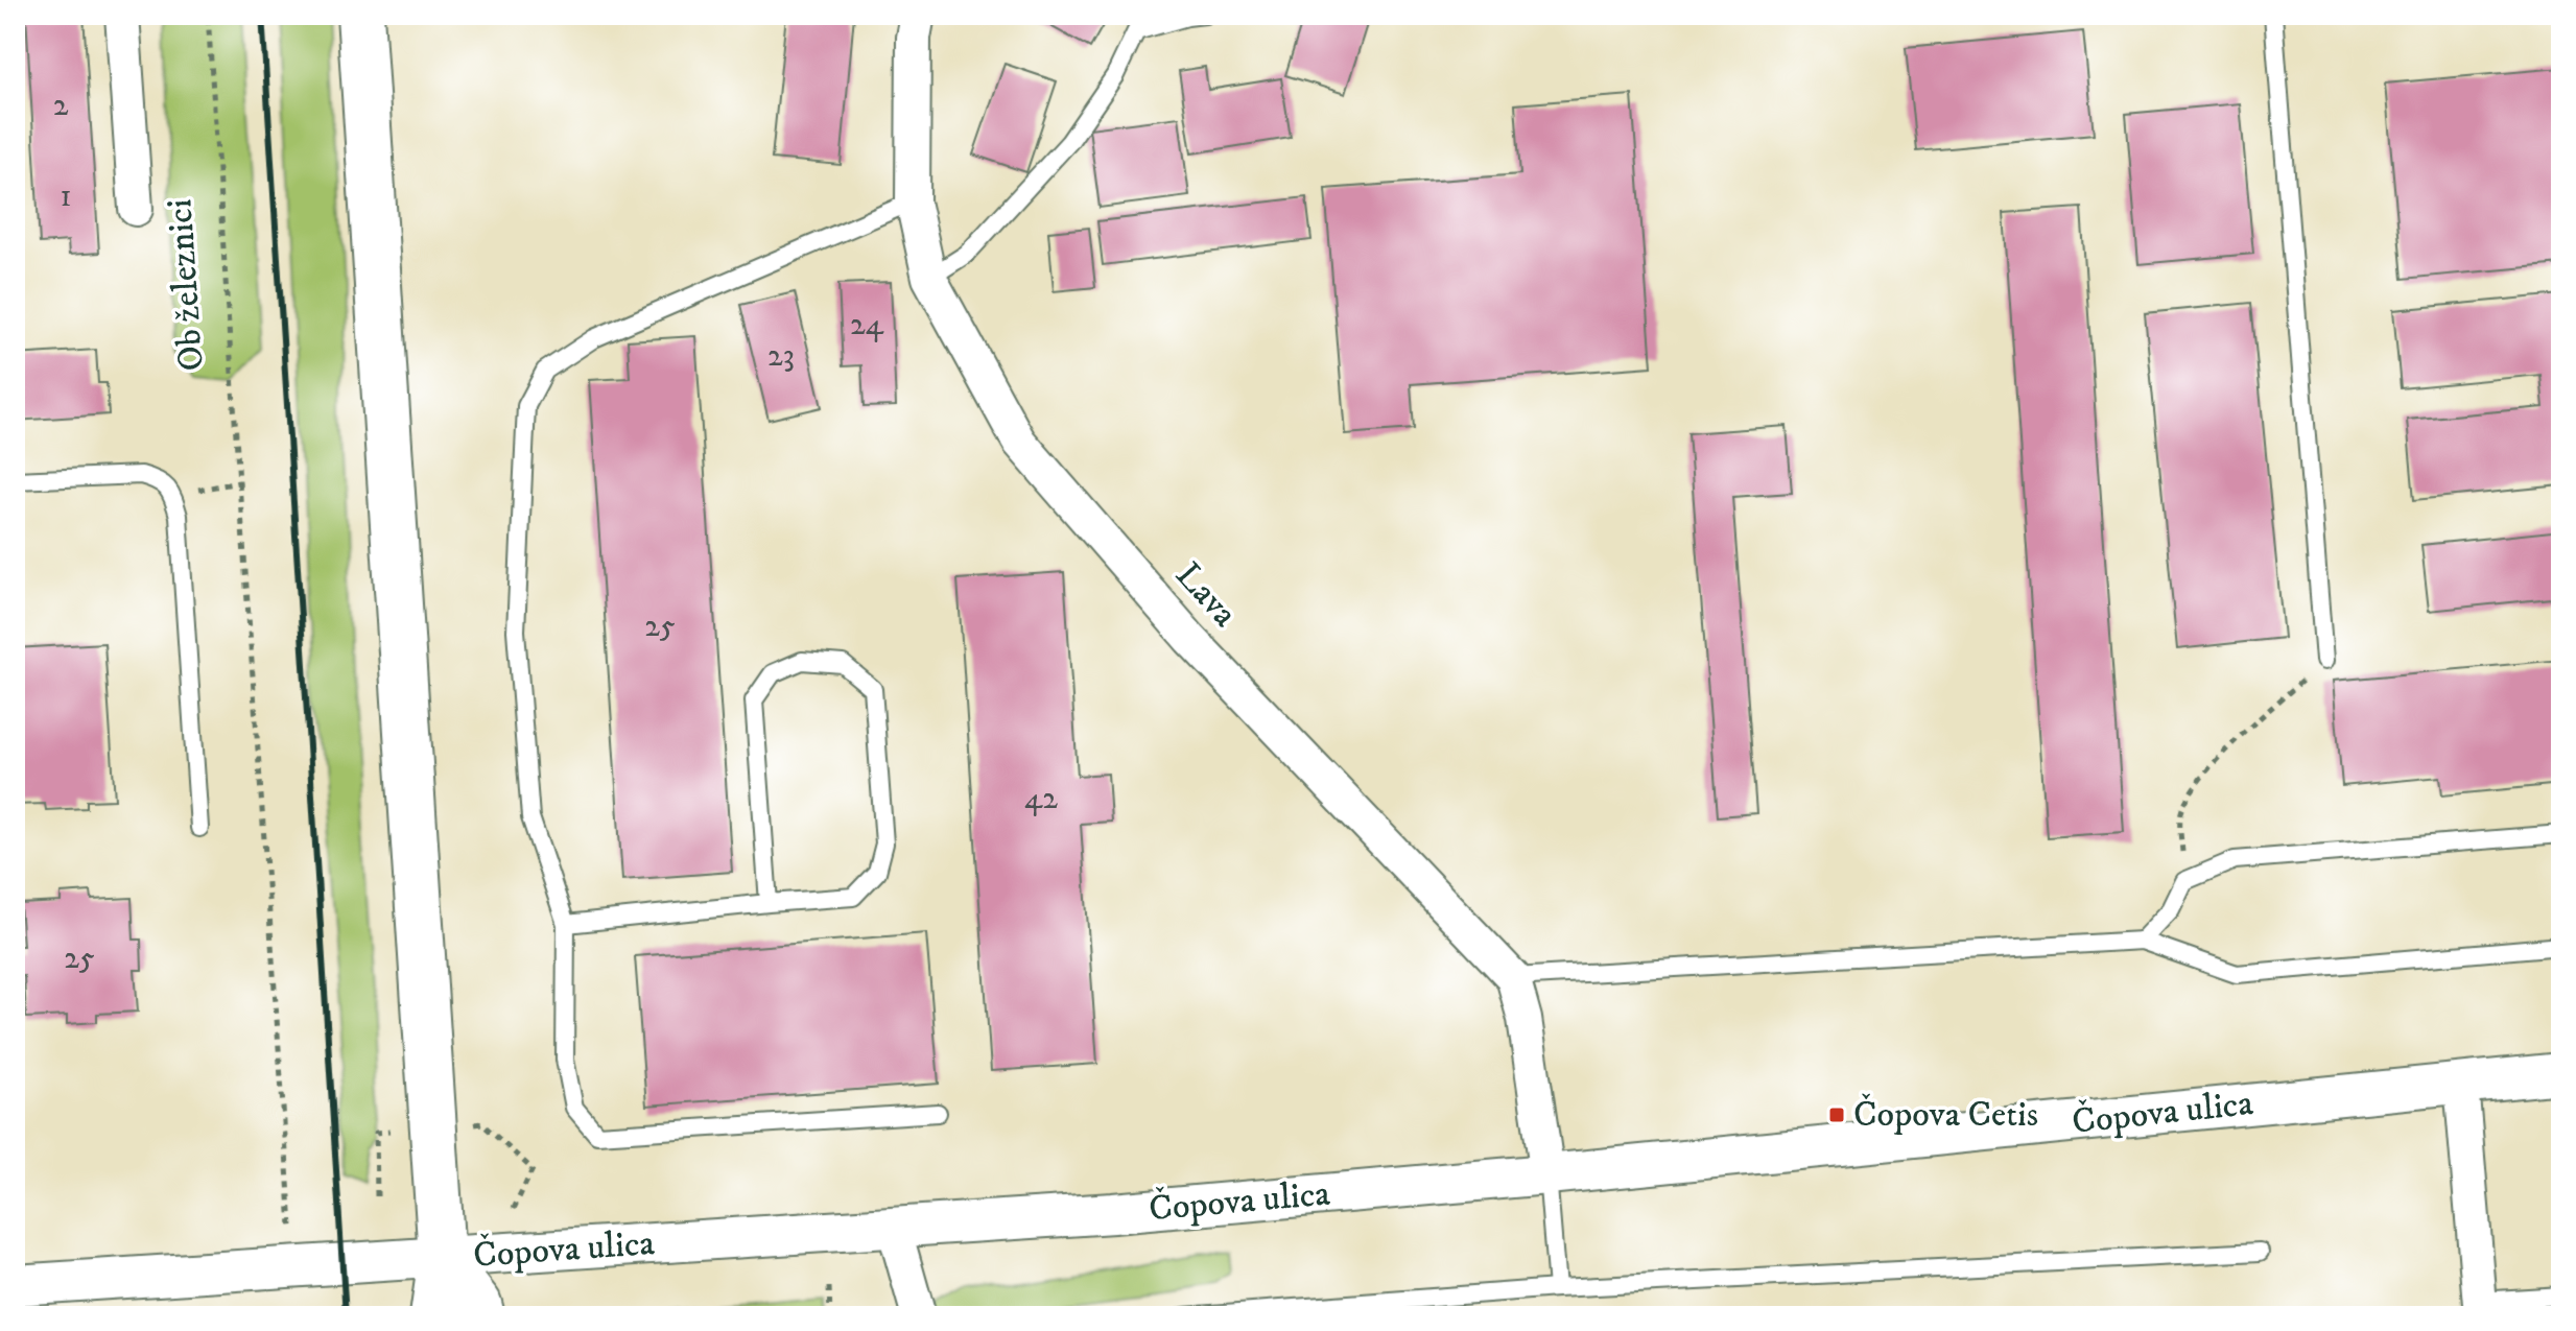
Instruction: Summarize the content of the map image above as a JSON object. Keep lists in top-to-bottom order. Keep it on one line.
{"streets":{"street":["Ob železnici","Lava","Čopova ulica"]},"crossings":[["Lava","Čopova ulica"]],"places":{"transit":["Čopova Cetis"]},"house_numbers":["2","1","24","23","25","42","25"]}
